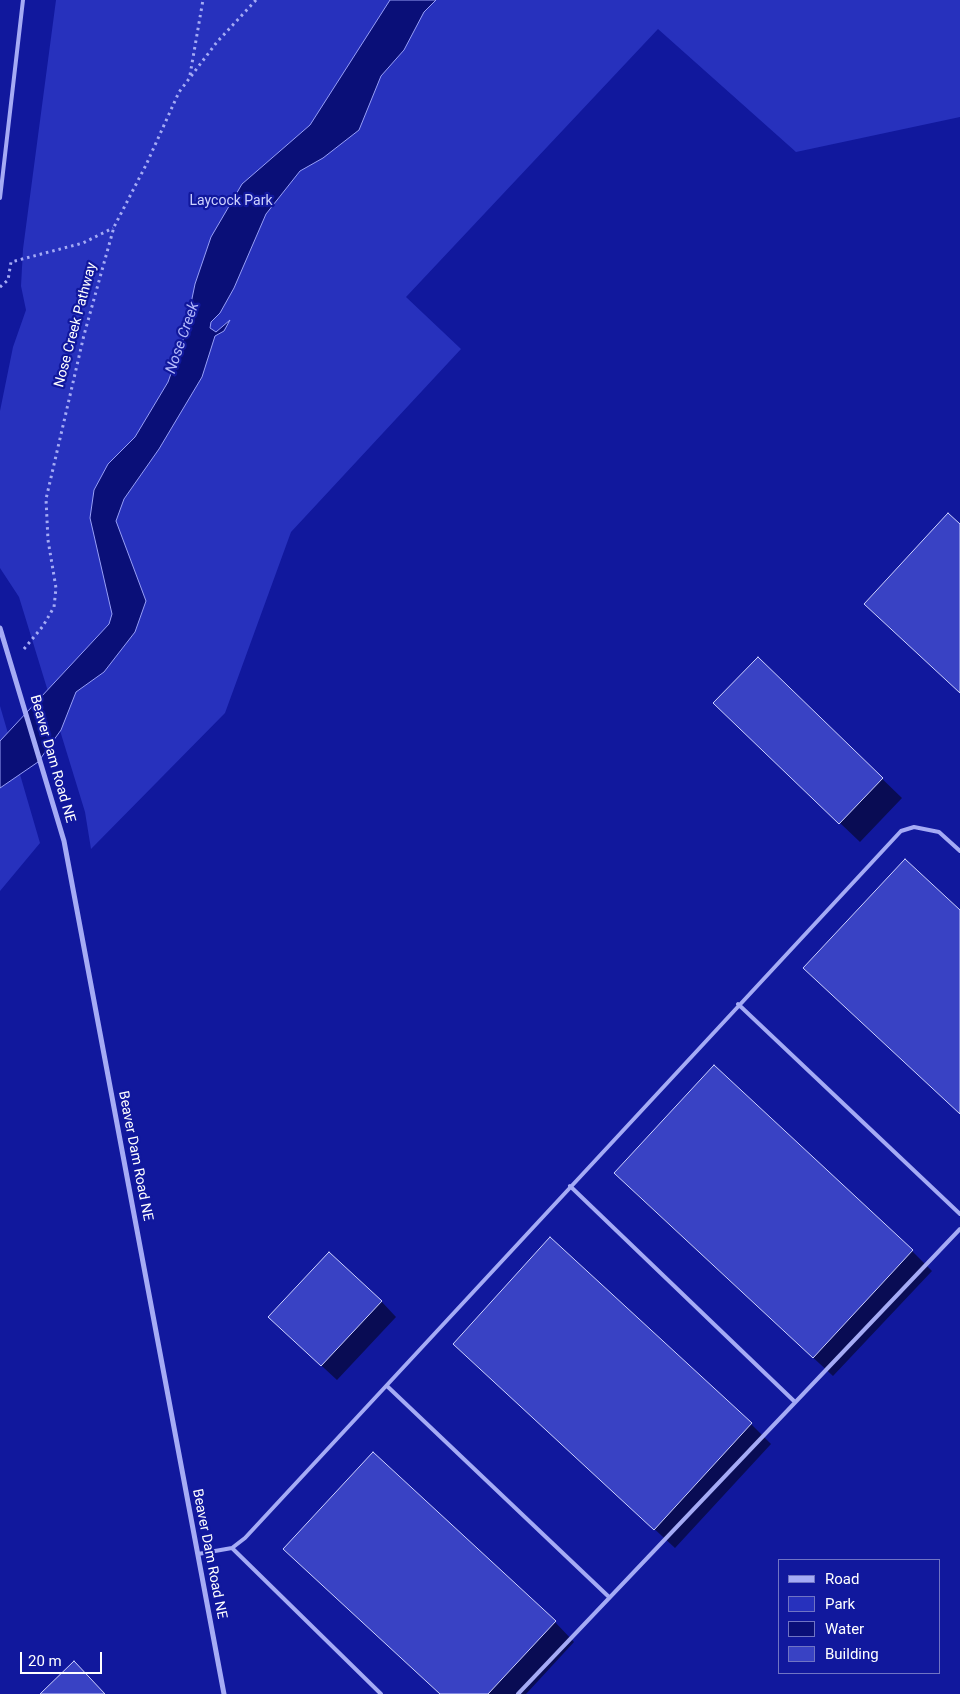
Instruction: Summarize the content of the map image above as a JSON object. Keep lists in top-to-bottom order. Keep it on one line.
{"streets":{"street":["Beaver Dam Road NE"],"path":["Nose Creek Pathway"]},"water":["Nose Creek"],"parks":["Laycock Park"],"legend":["Road","Park","Water","Building"],"scale_bar":"20 m"}
